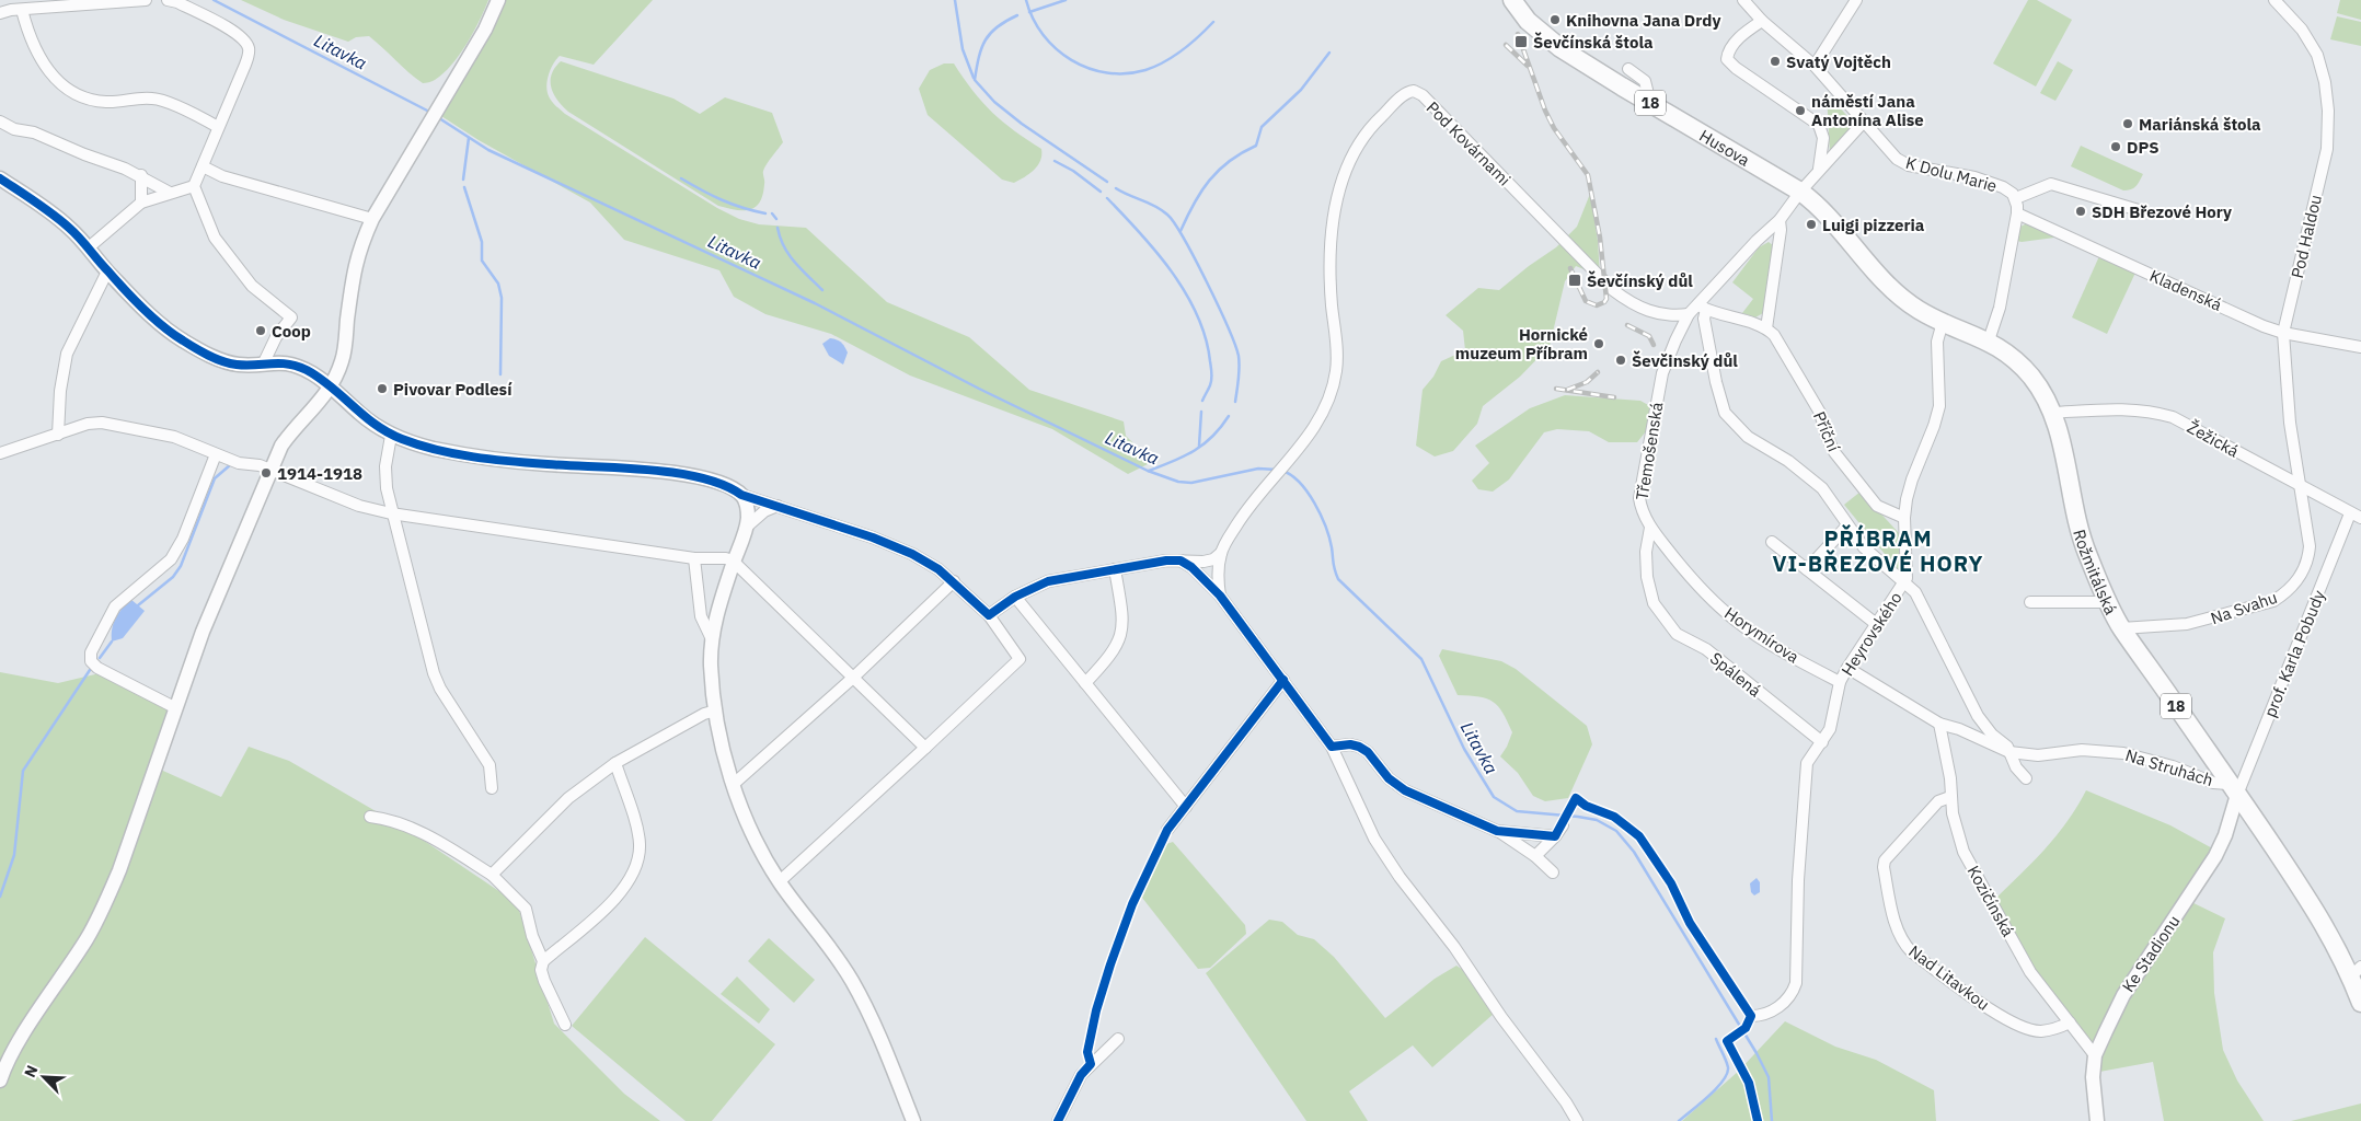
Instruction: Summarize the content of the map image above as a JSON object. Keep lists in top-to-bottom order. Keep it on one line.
{"streets":{"main road":["18","Husova","Rožmitálská"],"street":["Pod Kovárnami","K Dolu Marie","Pod Haldou","Kladenská","Příční","Žežická","Třemošenská","Na Svahu","Heyrovského","Horymírova","prof. Karla Pobudy","Spálená","Na Struhách","Kozičínská","Ke Stadionu","Nad Litavkou"]},"crossings":[["Pod Kovárnami","Třemošenská"],["Husova","Třemošenská"],["Husova","Rožmitálská"],["K Dolu Marie","Kladenská"],["K Dolu Marie","Třemošenská"],["K Dolu Marie","Rožmitálská"],["Pod Haldou","Kladenská"],["Pod Haldou","Žežická"],["Pod Haldou","Na Svahu"],["Příční","Heyrovského"],["Žežická","Rožmitálská"],["Žežická","Na Svahu"],["Žežická","prof. Karla Pobudy"],["Třemošenská","Rožmitálská"],["Třemošenská","Horymírova"],["Třemošenská","Spálená"],["Rožmitálská","Na Svahu"],["Rožmitálská","Heyrovského"],["Rožmitálská","prof. Karla Pobudy"],["Rožmitálská","Na Struhách"],["Rožmitálská","Ke Stadionu"],["Heyrovského","Horymírova"],["Heyrovského","Spálená"],["Heyrovského","Na Struhách"],["Horymírova","Spálená"],["prof. Karla Pobudy","Na Struhách"],["prof. Karla Pobudy","Ke Stadionu"],["Na Struhách","Kozičínská"],["Na Struhách","Ke Stadionu"],["Kozičínská","Ke Stadionu"],["Kozičínská","Nad Litavkou"]],"districts":["PŘÍBRAM VI-BŘEZOVÉ HORY"],"water":["Litavka"],"places":{"other":["Knihovna Jana Drdy","Svatý Vojtěch","náměstí Jana Antonína Alise","Mariánská štola","DPS","SDH Březové Hory","Luigi pizzeria","Coop","Hornické muzeum Příbram","Ševčinský důl","Pivovar Podlesí","1914-1918"],"transit":["Ševčínská štola","Ševčínský důl"]},"north":"top left"}
